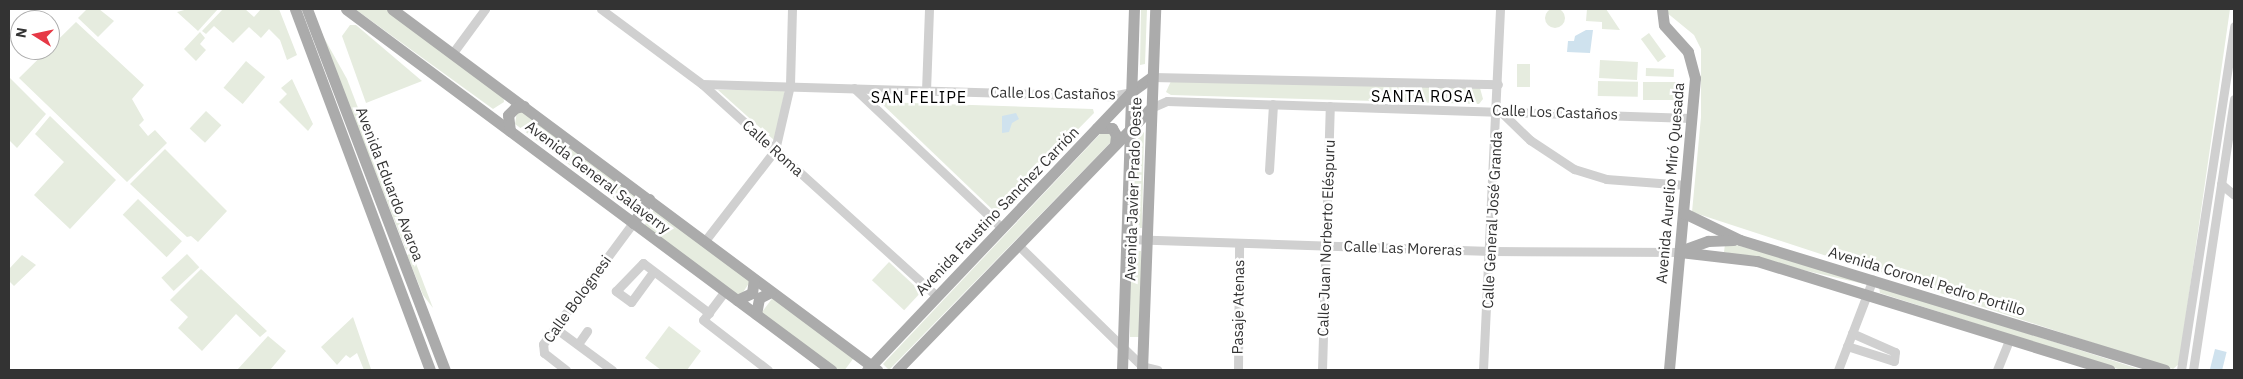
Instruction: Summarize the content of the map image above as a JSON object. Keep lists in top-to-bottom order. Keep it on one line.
{"streets":{"main road":["Avenida General Salaverry","Avenida Aurelio Miró Quesada","Avenida Eduardo Avaroa","Avenida Javier Prado Oeste","Avenida Faustino Sanchez Carrión","Avenida Coronel Pedro Portillo"],"street":["Calle Los Castaños","Calle Roma","Calle General José Granda","Calle Juan Norberto Eléspuru","Calle Las Moreras","Calle Bolognesi","Pasaje Atenas"]},"crossings":[["Calle Los Castaños","Calle Roma"],["Calle Los Castaños","Avenida Aurelio Miró Quesada"],["Calle Los Castaños","Avenida Javier Prado Oeste"],["Calle Los Castaños","Avenida Faustino Sanchez Carrión"],["Calle Los Castaños","Calle General José Granda"],["Calle Los Castaños","Calle Juan Norberto Eléspuru"],["Calle Roma","Avenida Faustino Sanchez Carrión"],["Avenida General Salaverry","Avenida Faustino Sanchez Carrión"],["Avenida General Salaverry","Calle Bolognesi"],["Avenida Aurelio Miró Quesada","Calle Las Moreras"],["Avenida Aurelio Miró Quesada","Avenida Coronel Pedro Portillo"],["Avenida Javier Prado Oeste","Avenida Faustino Sanchez Carrión"],["Avenida Javier Prado Oeste","Calle Las Moreras"],["Calle General José Granda","Calle Las Moreras"],["Calle Juan Norberto Eléspuru","Calle Las Moreras"],["Calle Las Moreras","Avenida Coronel Pedro Portillo"],["Calle Las Moreras","Pasaje Atenas"]],"districts":["SANTA ROSA","SAN FELIPE"],"north":"left"}
